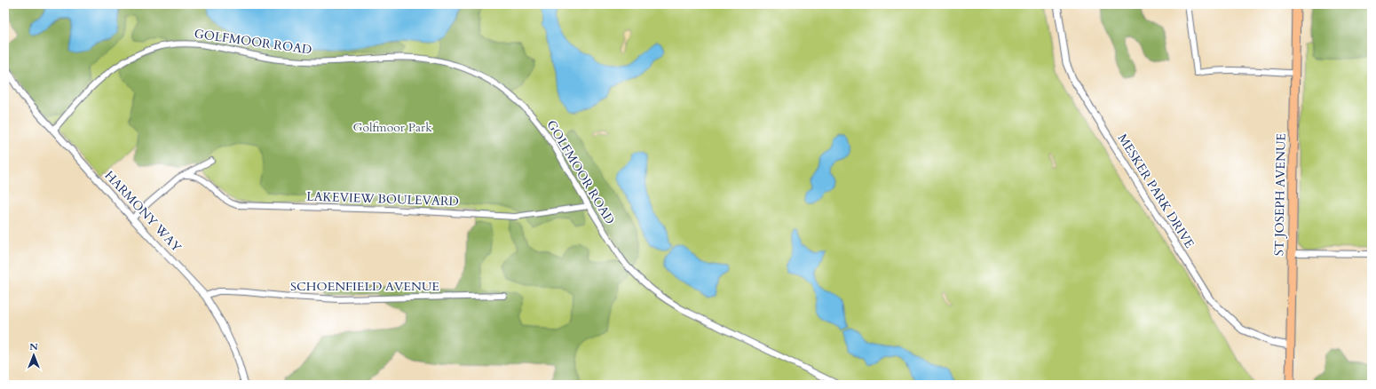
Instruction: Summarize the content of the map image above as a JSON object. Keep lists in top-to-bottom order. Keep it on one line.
{"streets":{"main road":["ST JOSEPH AVENUE"],"street":["GOLFMOOR ROAD","MESKER PARK DRIVE","LAKEVIEW BOULEVARD","HARMONY WAY","SCHOENFIELD AVENUE"]},"crossings":[["GOLFMOOR ROAD","LAKEVIEW BOULEVARD"],["GOLFMOOR ROAD","HARMONY WAY"],["MESKER PARK DRIVE","ST JOSEPH AVENUE"],["HARMONY WAY","SCHOENFIELD AVENUE"]],"parks":["Golfmoor Park"],"north":"top"}
